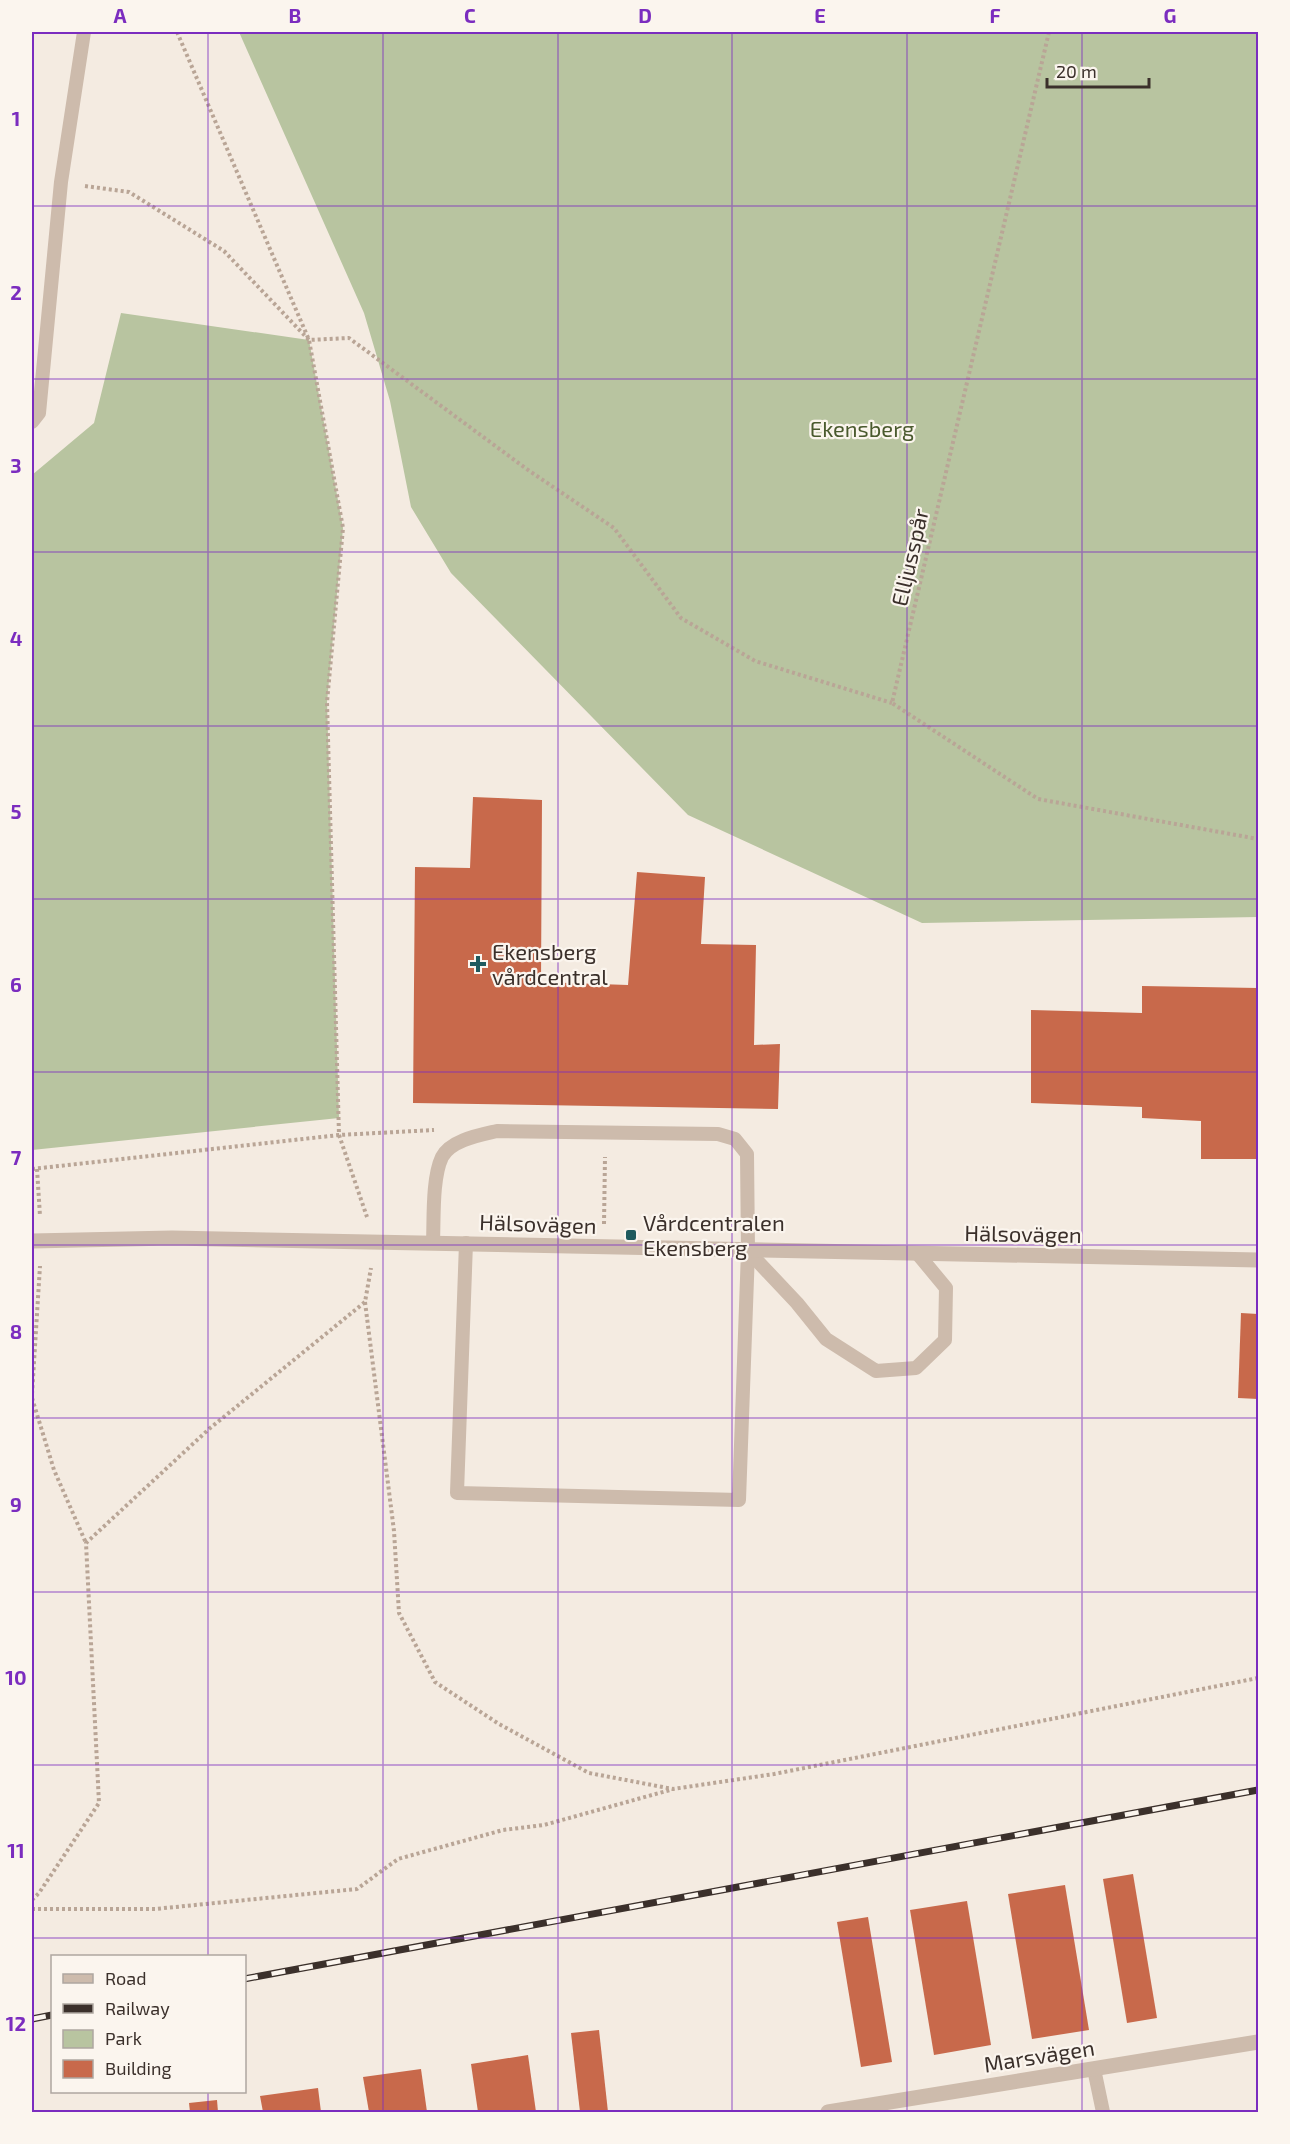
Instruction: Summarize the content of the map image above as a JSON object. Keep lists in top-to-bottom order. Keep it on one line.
{"streets":{"street":["Hälsovägen","Marsvägen"],"path":["Elljusspår"]},"parks":["Ekensberg"],"places":{"health":["Ekensberg vårdcentral"],"transit":["Vårdcentralen Ekensberg"]},"legend":["Road","Railway","Park","Building"],"scale_bar":"20 m","grid":{"columns":["A","B","C","D","E","F","G"],"rows":["1","2","3","4","5","6","7","8","9","10","11","12"]}}
